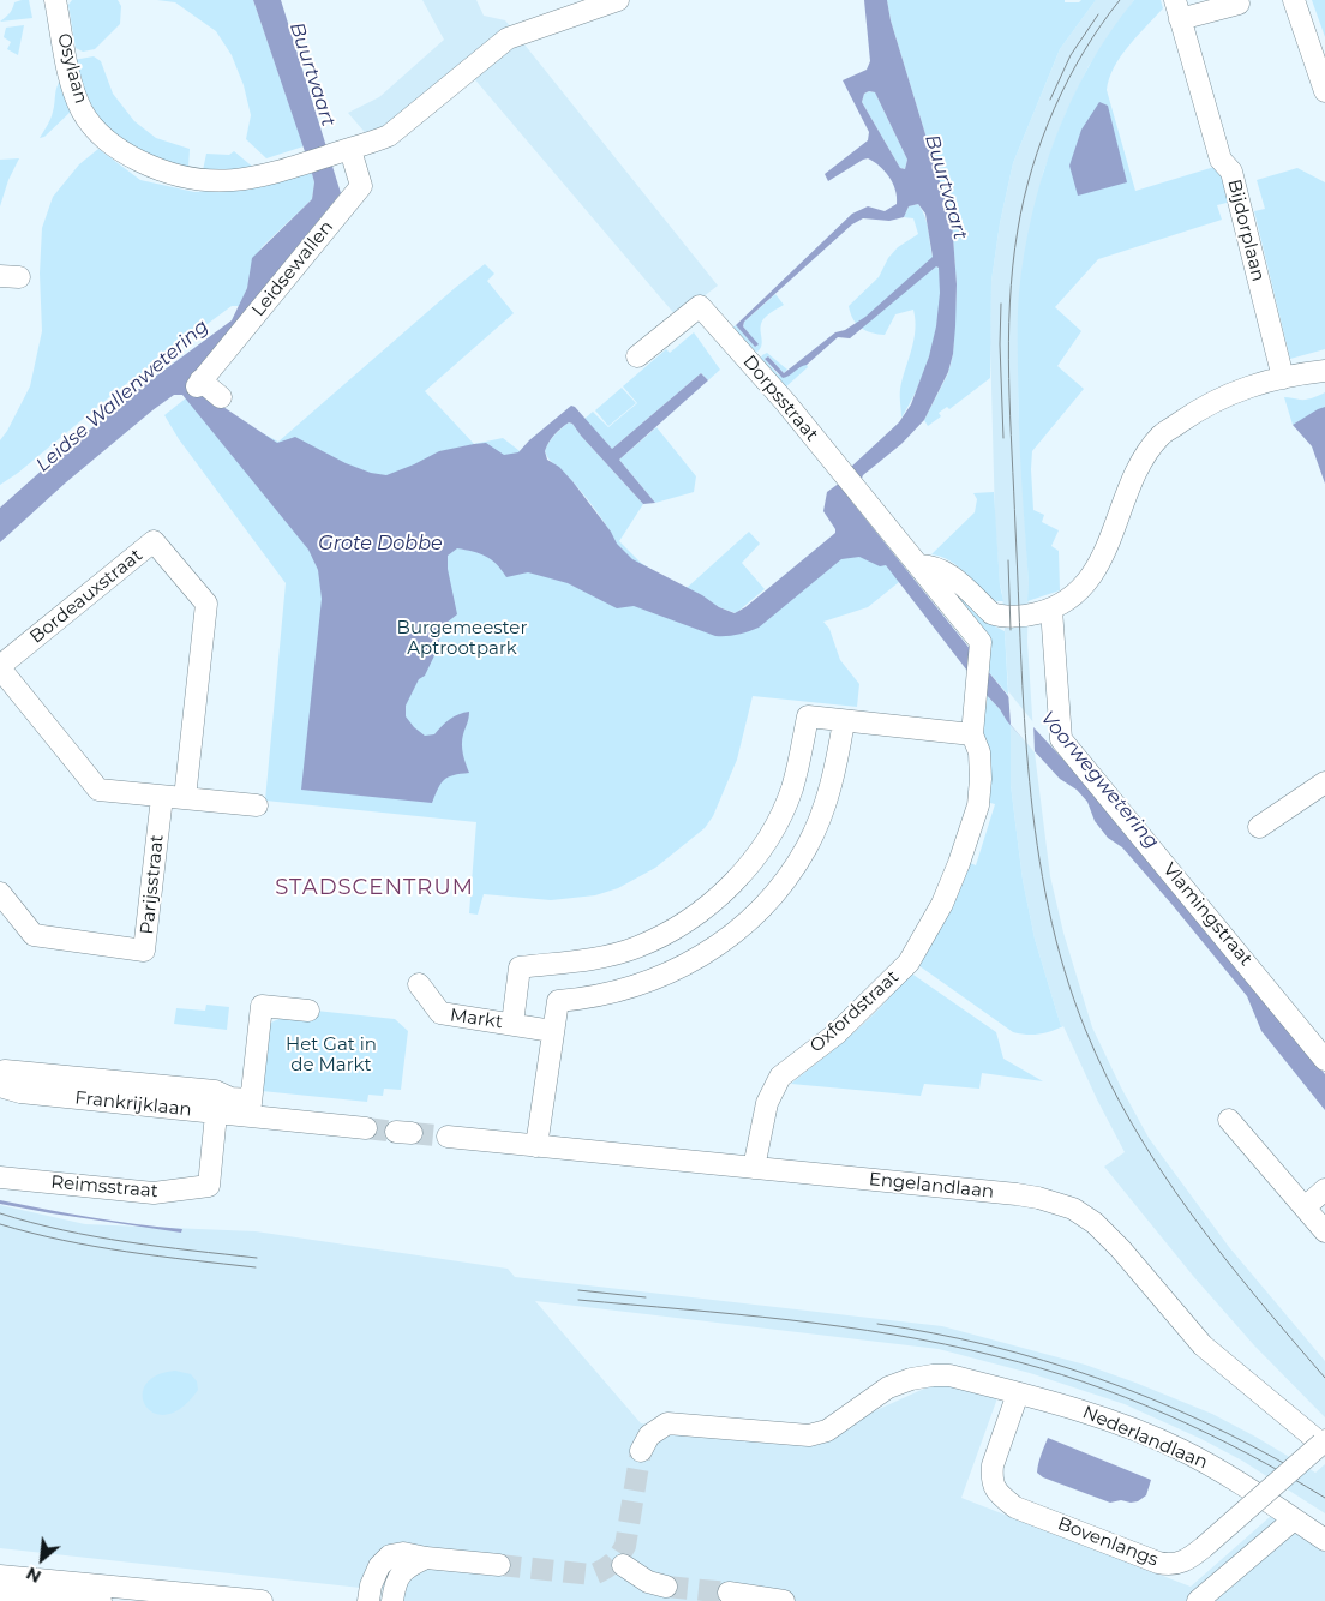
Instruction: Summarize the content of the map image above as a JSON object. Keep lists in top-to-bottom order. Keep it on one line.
{"streets":{"street":["Osylaan","Bijdorplaan","Leidsewallen","Dorpsstraat","Bordeauxstraat","Parijsstraat","Vlamingstraat","Oxfordstraat","Markt","Frankrijklaan","Engelandlaan","Reimsstraat","Nederlandlaan","Bovenlangs"]},"crossings":[["Osylaan","Leidsewallen"],["Dorpsstraat","Oxfordstraat"],["Bordeauxstraat","Parijsstraat"],["Oxfordstraat","Engelandlaan"],["Frankrijklaan","Reimsstraat"],["Engelandlaan","Bovenlangs"],["Nederlandlaan","Bovenlangs"]],"districts":["STADSCENTRUM"],"water":["Buurtvaart","Leidse Wallenwetering","Grote Dobbe","Voorwegwetering"],"parks":["Burgemeester Aptrootpark","Het Gat in de Markt"],"north":"bottom left"}
